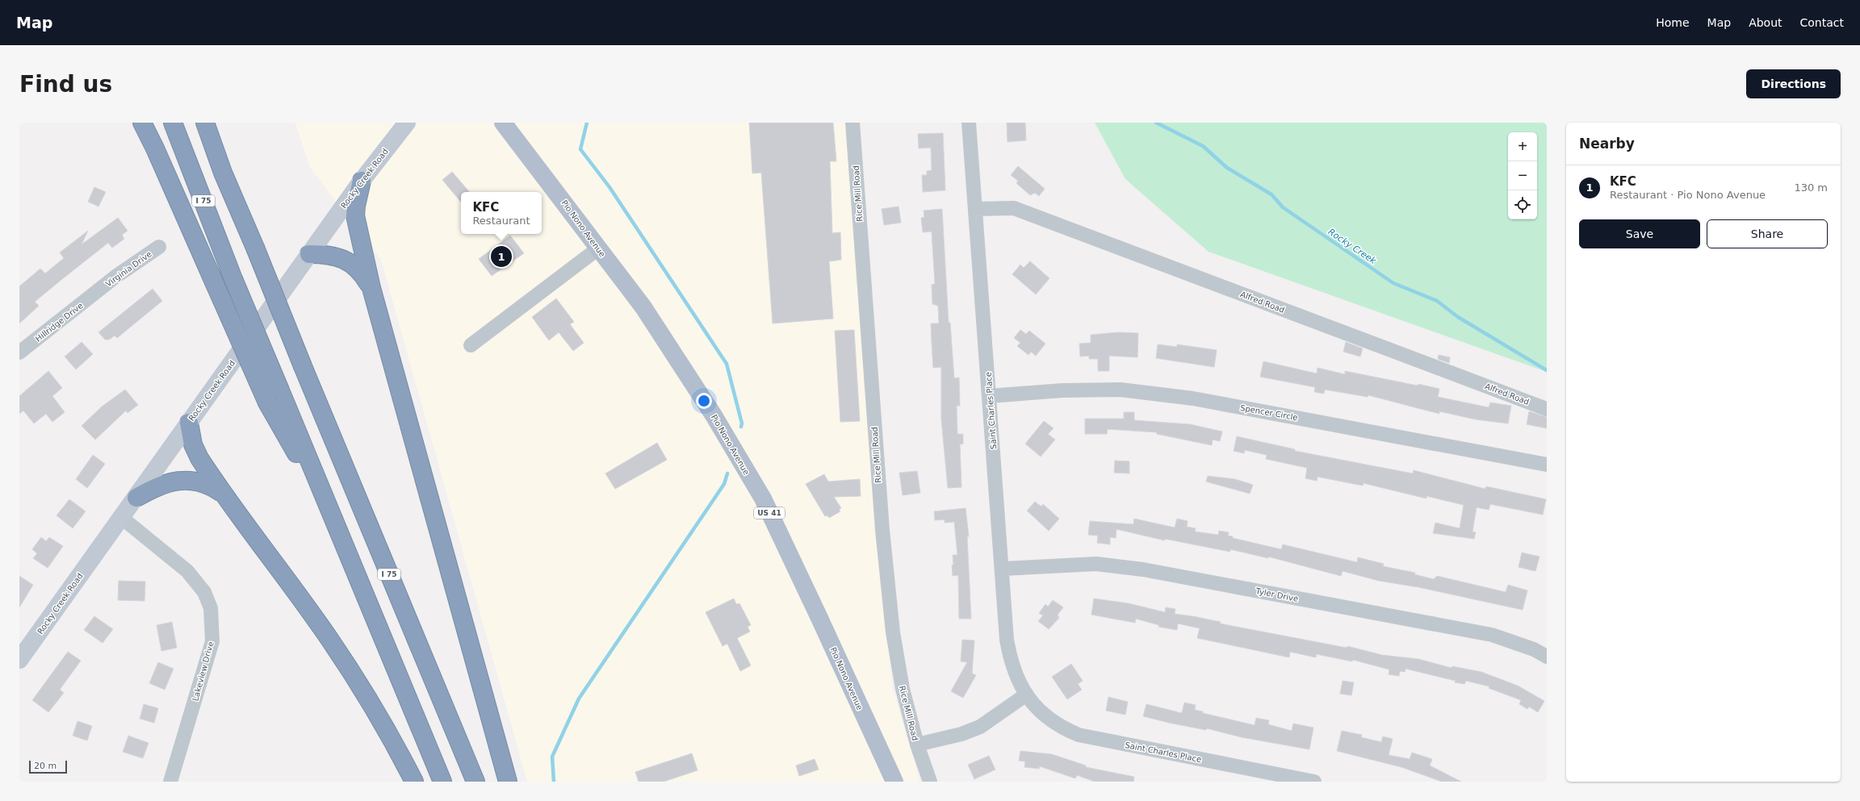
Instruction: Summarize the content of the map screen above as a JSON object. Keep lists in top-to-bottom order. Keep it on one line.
{"streets":{"highway":["I 75"],"main road":["Pio Nono Avenue","US 41"],"street":["Rocky Creek Road","Rice Mill Road","Virginia Drive","Alfred Road","Hillridge Drive","Saint Charles Place","Spencer Circle","Tyler Drive","Lakeview Drive"]},"crossings":[["Rocky Creek Road","Lakeview Drive"],["Virginia Drive","Hillridge Drive"],["Alfred Road","Saint Charles Place"],["Saint Charles Place","Spencer Circle"],["Saint Charles Place","Tyler Drive"]],"water":["Rocky Creek"],"scale_bar":"20 m","page":{"header":"Map","nav":["Home","Map","About","Contact"],"buttons":["Directions",["Save","Share"]],"title":"Find us","heading":"Nearby","map_buttons":["+","−"],"list":[{"mark":"1","name":"KFC","note":"Restaurant · Pio Nono Avenue","value":"130 m"}],"popup":["KFC","Restaurant"],"pins":"1","scale":"20 m"}}
